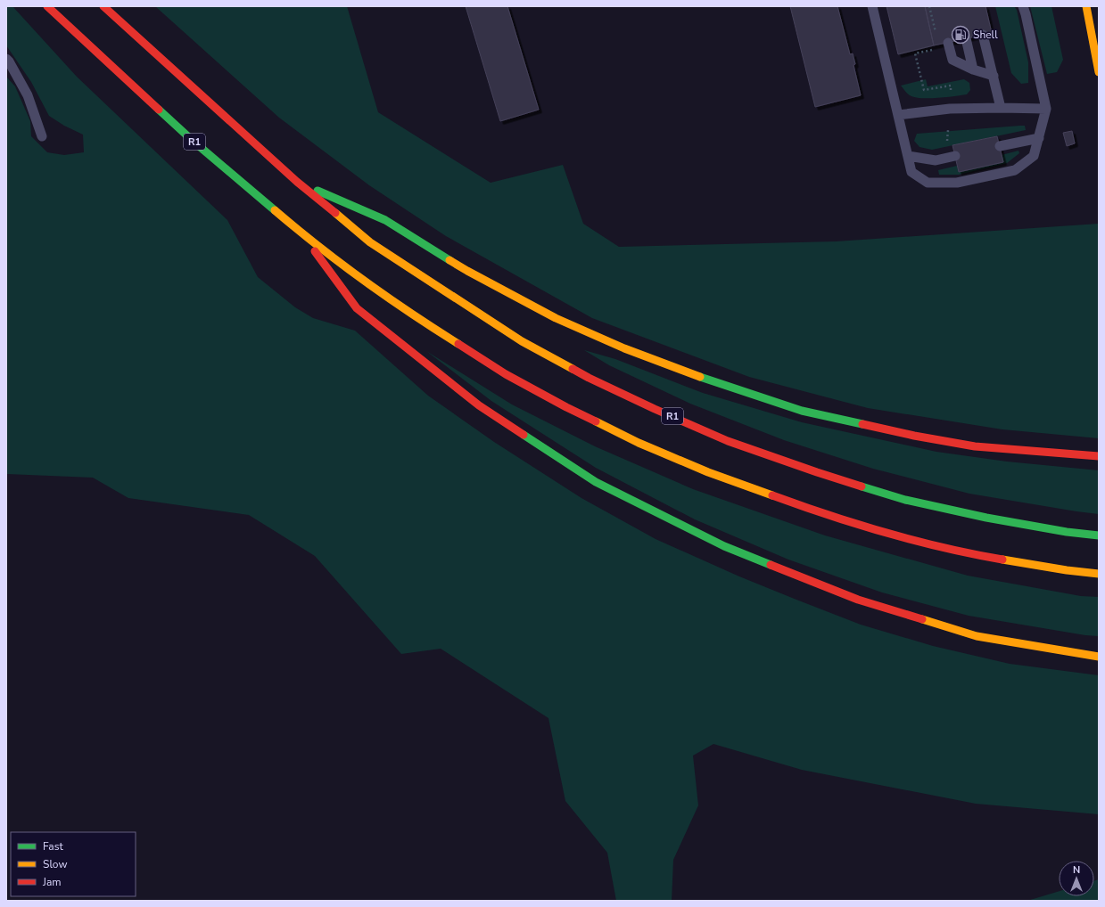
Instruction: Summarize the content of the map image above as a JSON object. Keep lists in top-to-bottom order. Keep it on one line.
{"streets":{"main road":["R1"]},"places":{"fuel station":["Shell"]},"legend":["Fast","Slow","Jam"],"north":"top"}
